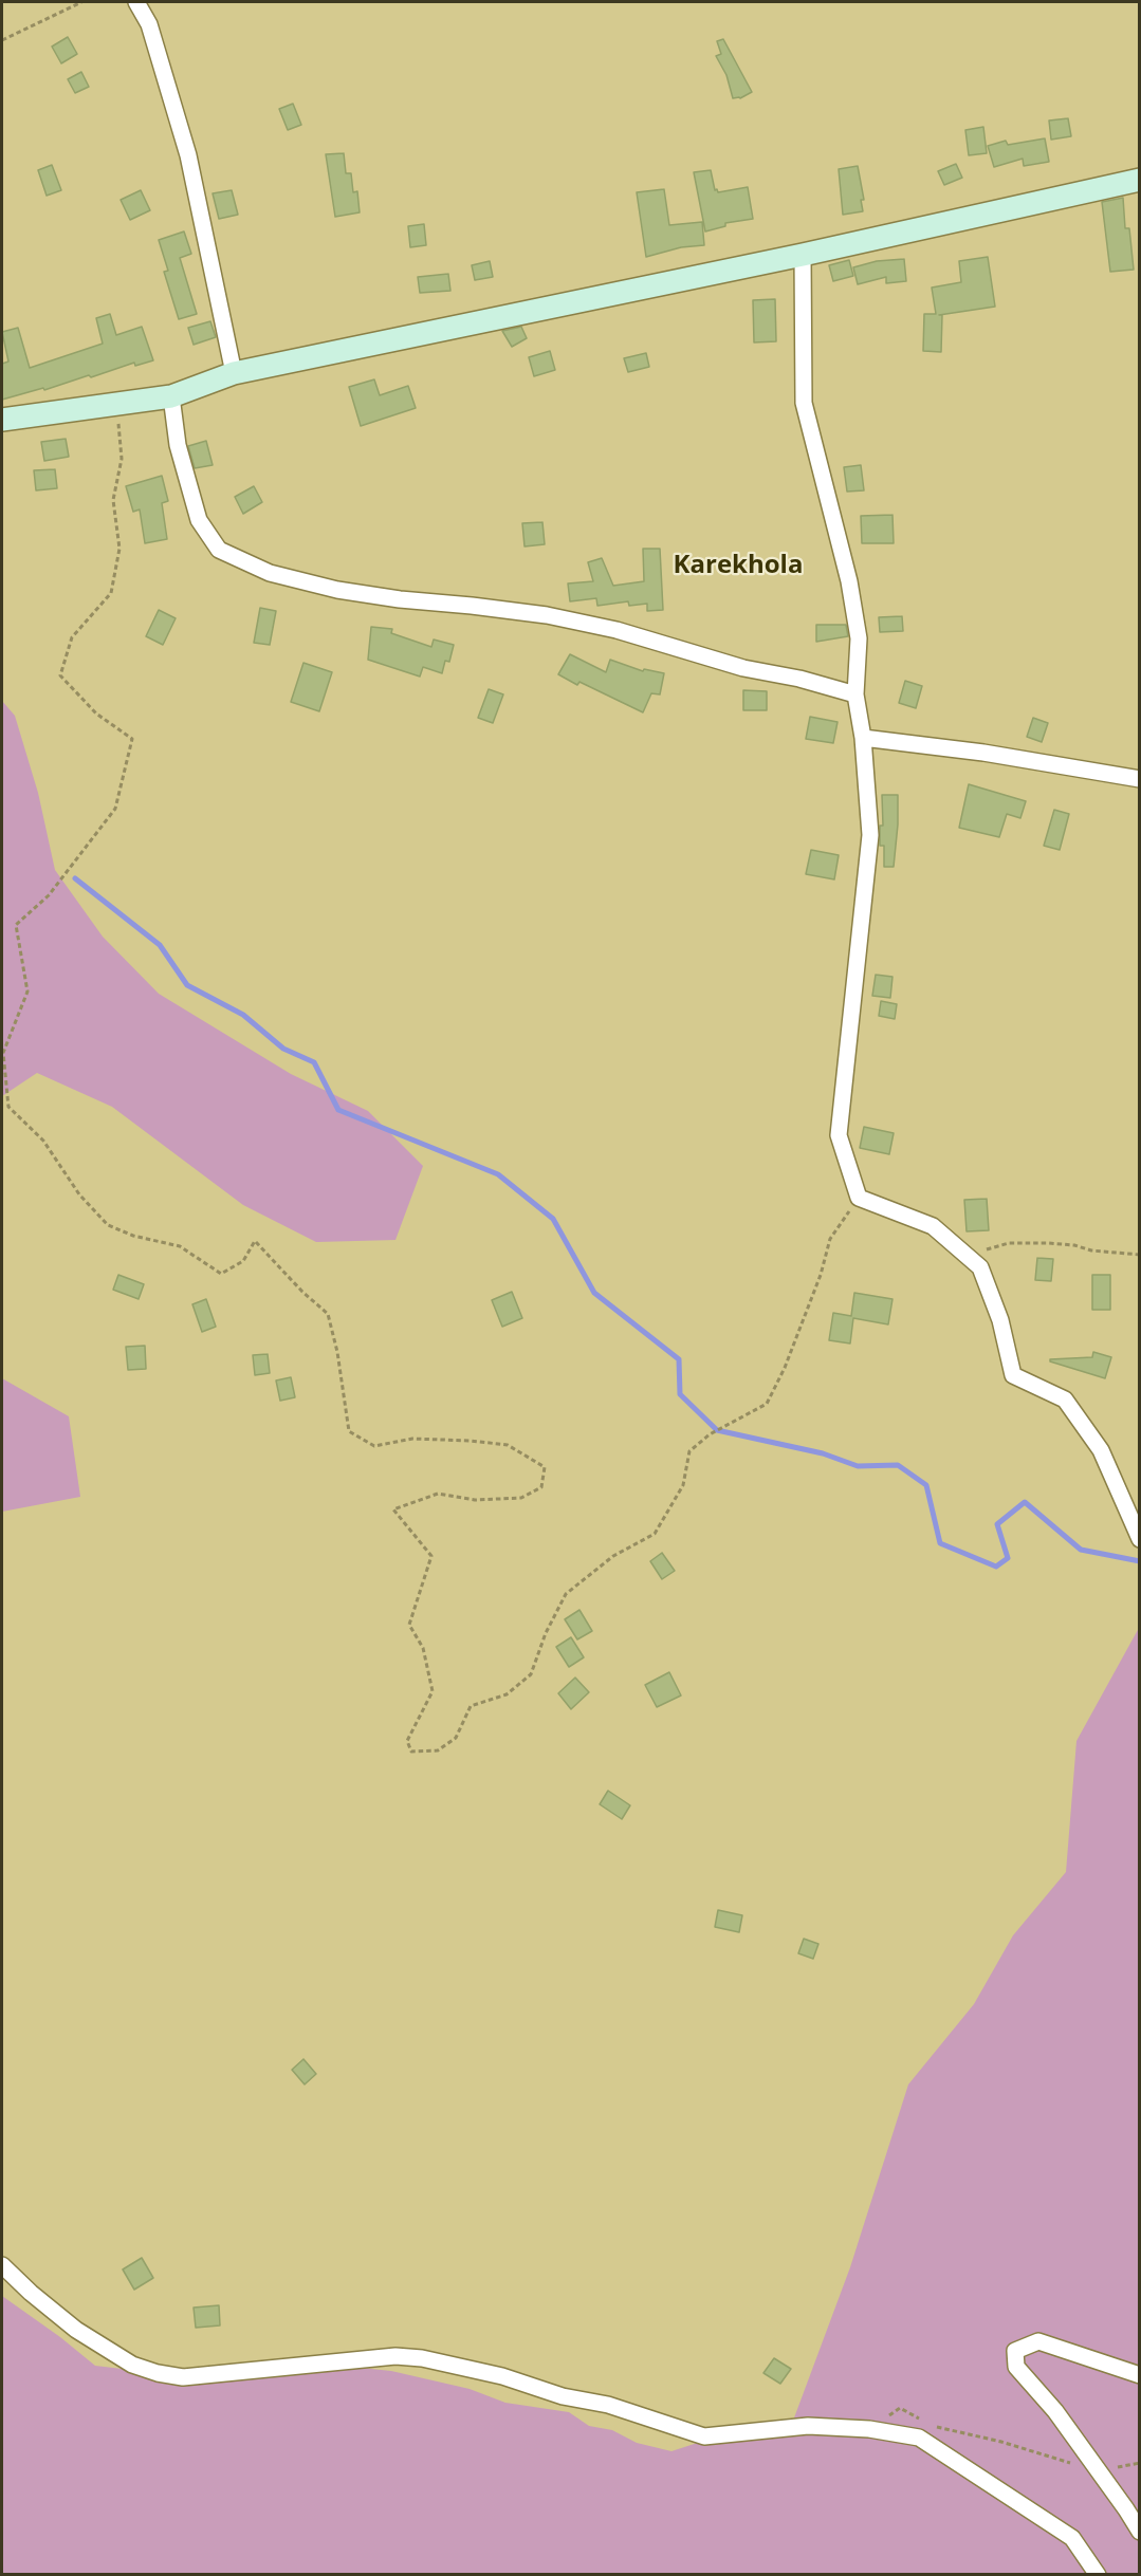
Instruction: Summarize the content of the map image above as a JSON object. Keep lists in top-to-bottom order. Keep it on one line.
{"districts":["Karekhola"]}
